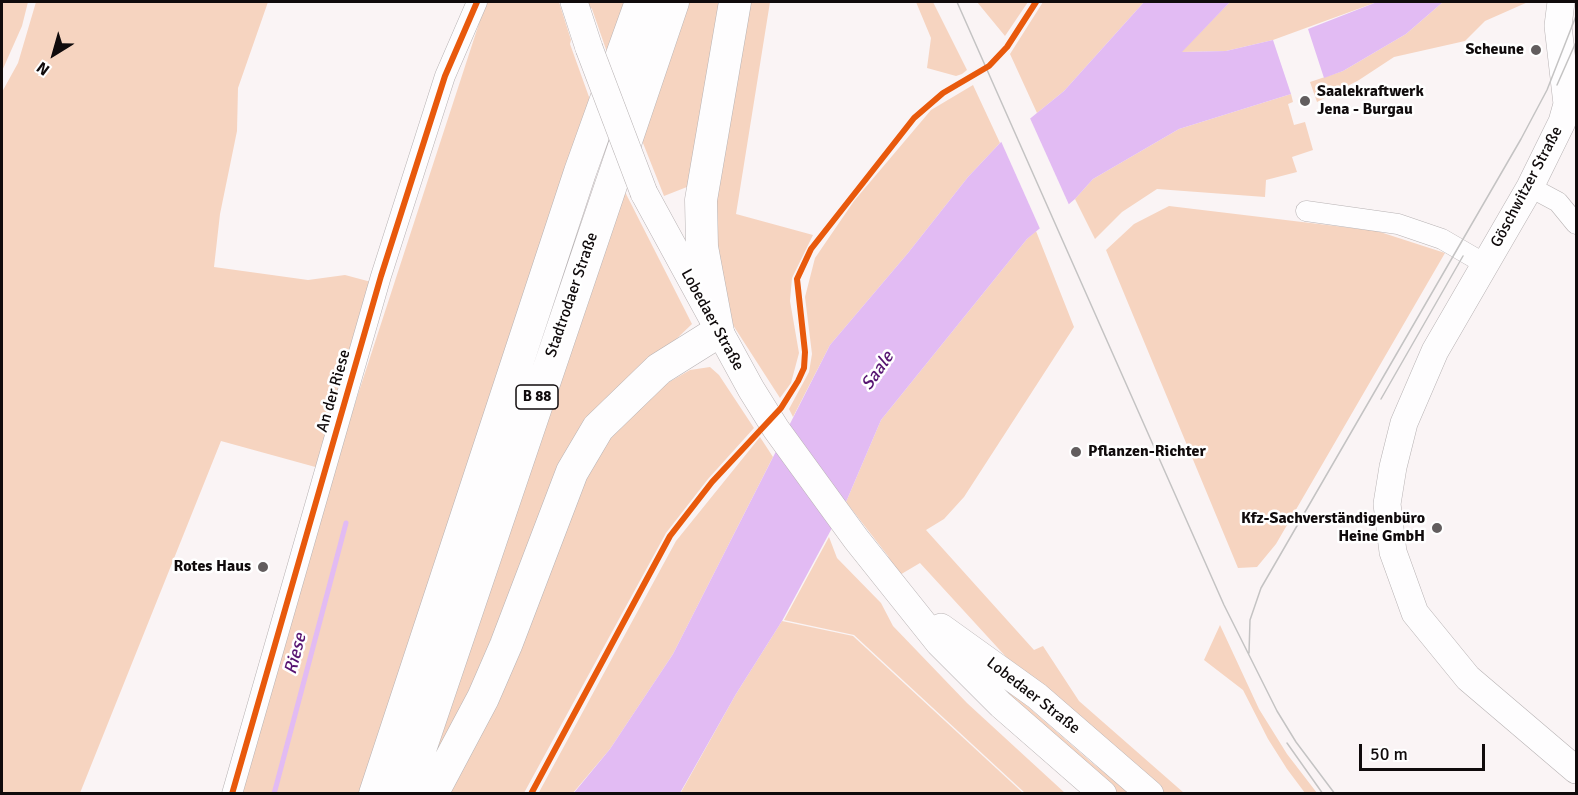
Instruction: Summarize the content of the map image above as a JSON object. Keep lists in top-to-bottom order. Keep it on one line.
{"streets":{"main road":["Göschwitzer Straße","Stadtrodaer Straße","Lobedaer Straße","B 88"],"street":["An der Riese"]},"water":["Saale","Riese"],"places":["Scheune","Saalekraftwerk Jena - Burgau","Pflanzen-Richter","Kfz-Sachverständigenbüro Heine GmbH","Rotes Haus"],"scale_bar":"50 m","north":"bottom left"}
